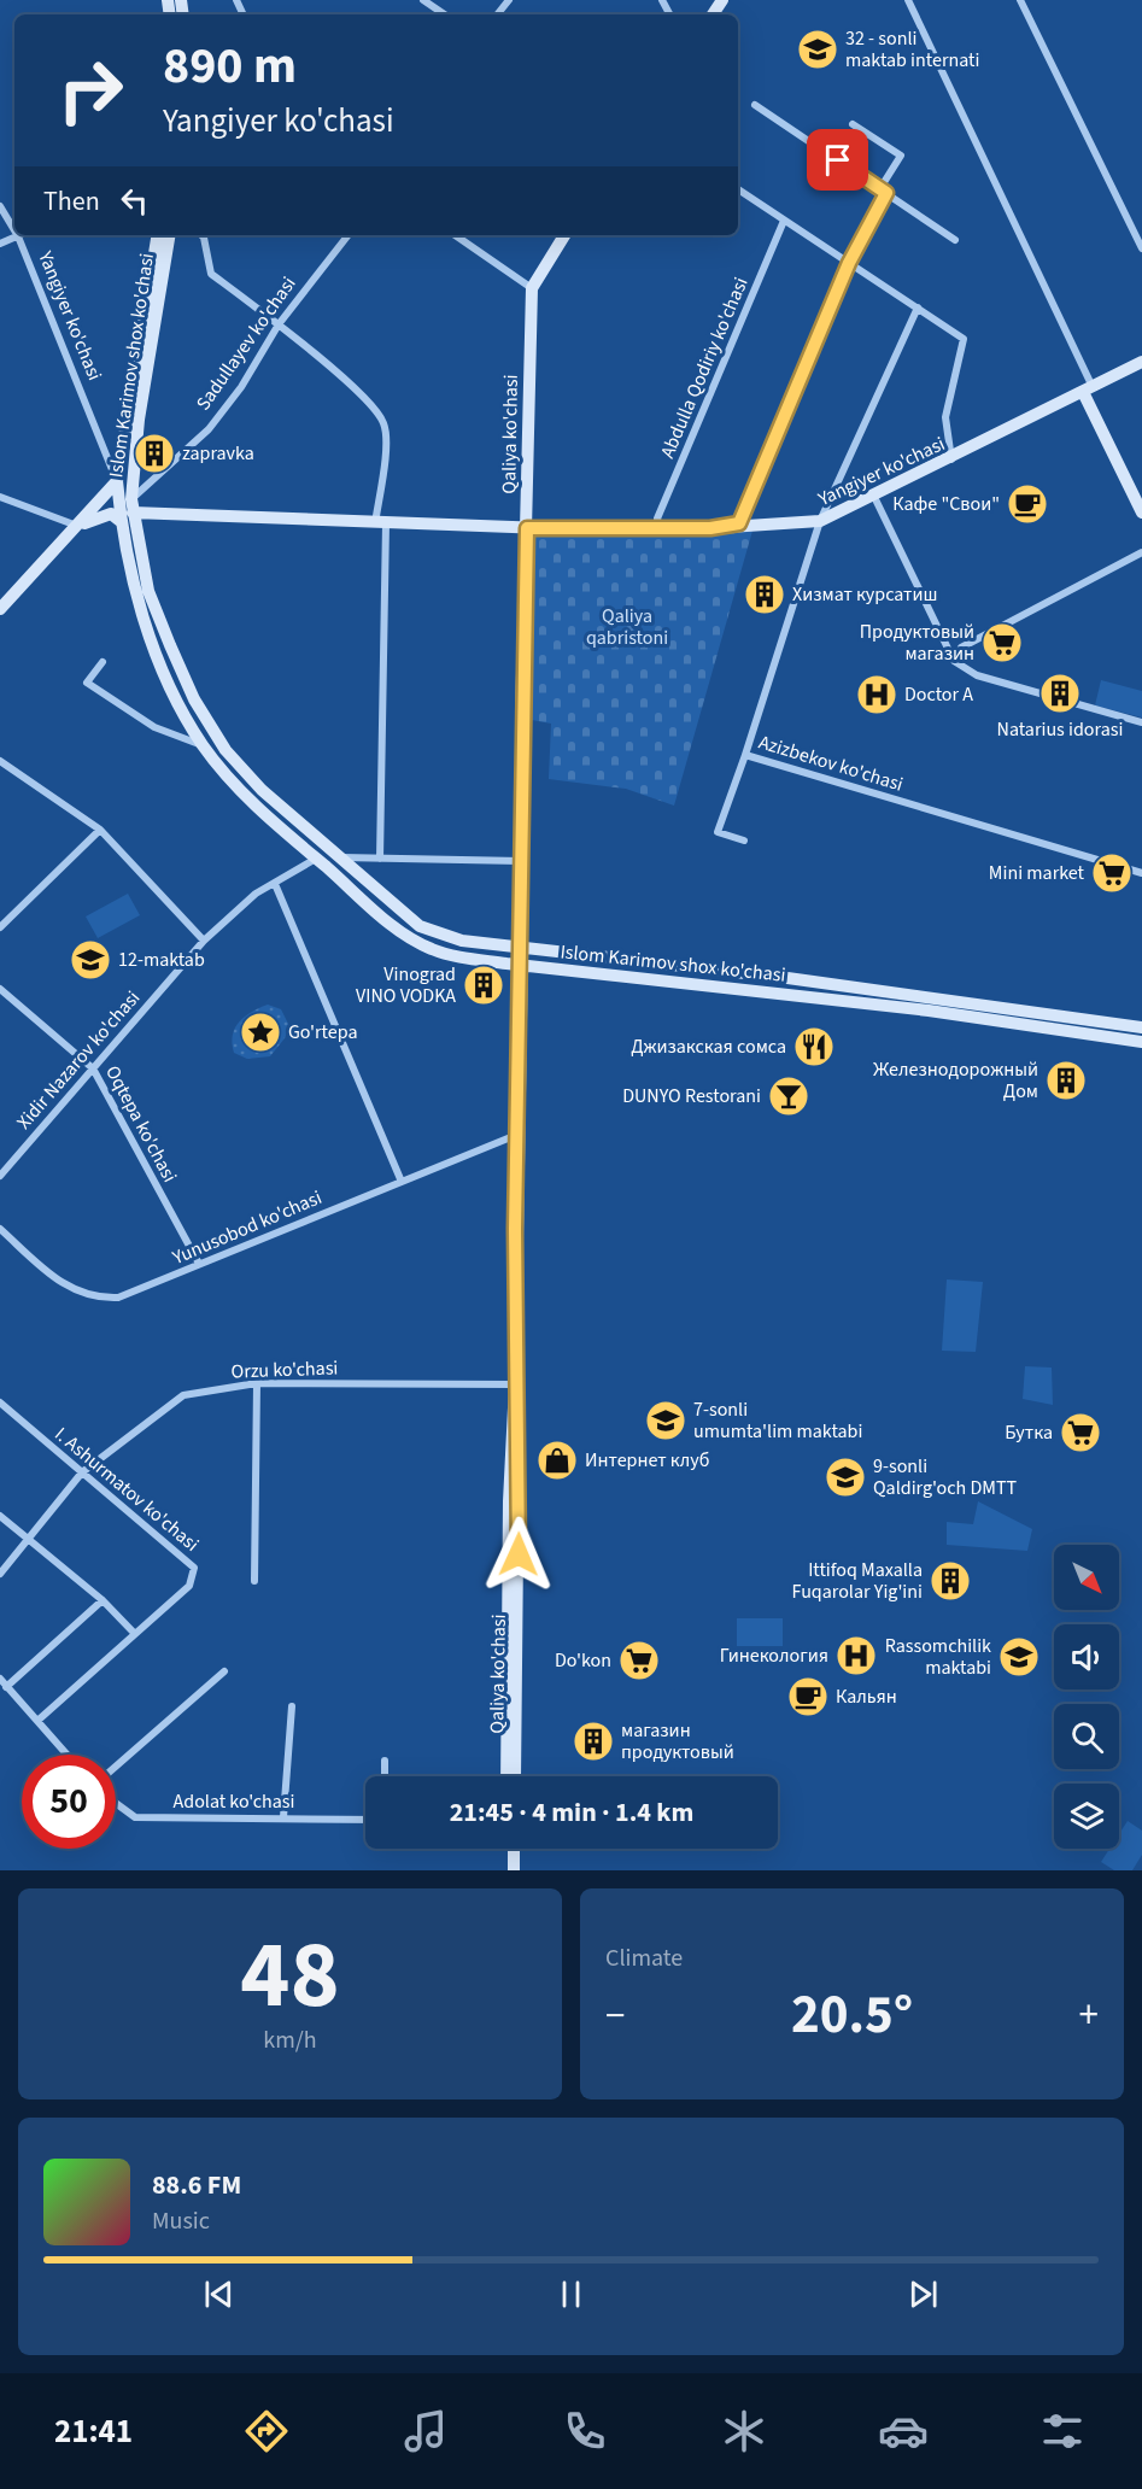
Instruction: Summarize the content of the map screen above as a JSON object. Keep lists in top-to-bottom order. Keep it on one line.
{"streets":{"main road":["Yangiyer ko'chasi","Islom Karimov shox ko'chasi","Qaliya ko'chasi"],"street":["Sadullayev ko'chasi","Abdulla Qodiriy ko'chasi","Azizbekov ko'chasi","Xidir Nazarov ko'chasi","Oqtepa ko'chasi","Yunusobod ko'chasi","Orzu ko'chasi","I. Ashurmatov ko'chasi","Adolat ko'chasi"]},"crossings":[["Yangiyer ko'chasi","Sadullayev ko'chasi"],["Yangiyer ko'chasi","Islom Karimov shox ko'chasi"],["Yangiyer ko'chasi","Abdulla Qodiriy ko'chasi"],["Yangiyer ko'chasi","Qaliya ko'chasi"],["Yangiyer ko'chasi","Azizbekov ko'chasi"],["Sadullayev ko'chasi","Islom Karimov shox ko'chasi"],["Islom Karimov shox ko'chasi","Qaliya ko'chasi"],["Islom Karimov shox ko'chasi","Xidir Nazarov ko'chasi"],["Qaliya ko'chasi","Yunusobod ko'chasi"],["Qaliya ko'chasi","Orzu ko'chasi"],["Xidir Nazarov ko'chasi","Oqtepa ko'chasi"],["Oqtepa ko'chasi","Yunusobod ko'chasi"],["Orzu ko'chasi","I. Ashurmatov ko'chasi"]],"parks":["Qaliya qabristoni"],"places":{"school or university":["32 - sonli maktab internati","12-maktab","7-sonli umumta'lim maktabi","9-sonli Qaldirg'och DMTT","Rassomchilik maktabi"],"building":["zapravka","Хизмат курсатиш","Natarius idorasi","Vinograd VINO VODKA","Железнодорожный Дом","Ittifoq Maxalla Fuqarolar Yig'ini","магазин продуктовый"],"cafe":["Кафе \"Свои\"","Кальян"],"supermarket":["Продуктовый магазин","Mini market","Бутка","Do'kon"],"hospital":["Doctor A","Гинекология"],"place":["Go'rtepa"],"restaurant":["Джизакская сомса"],"bar":["DUNYO Restorani"],"shop":["Интернет клуб"]},"north":"bottom right","page":{"turn":["890 m","Yangiyer ko'chasi"],"then":"Then","limit":"50","trip":"21:45 · 4 min · 1.4 km","tile":[["48","km/h"],"Climate"],"heat":["−","20.5°","+"],"song":["88.6 FM","Music"],"tabs":"21:41"}}
